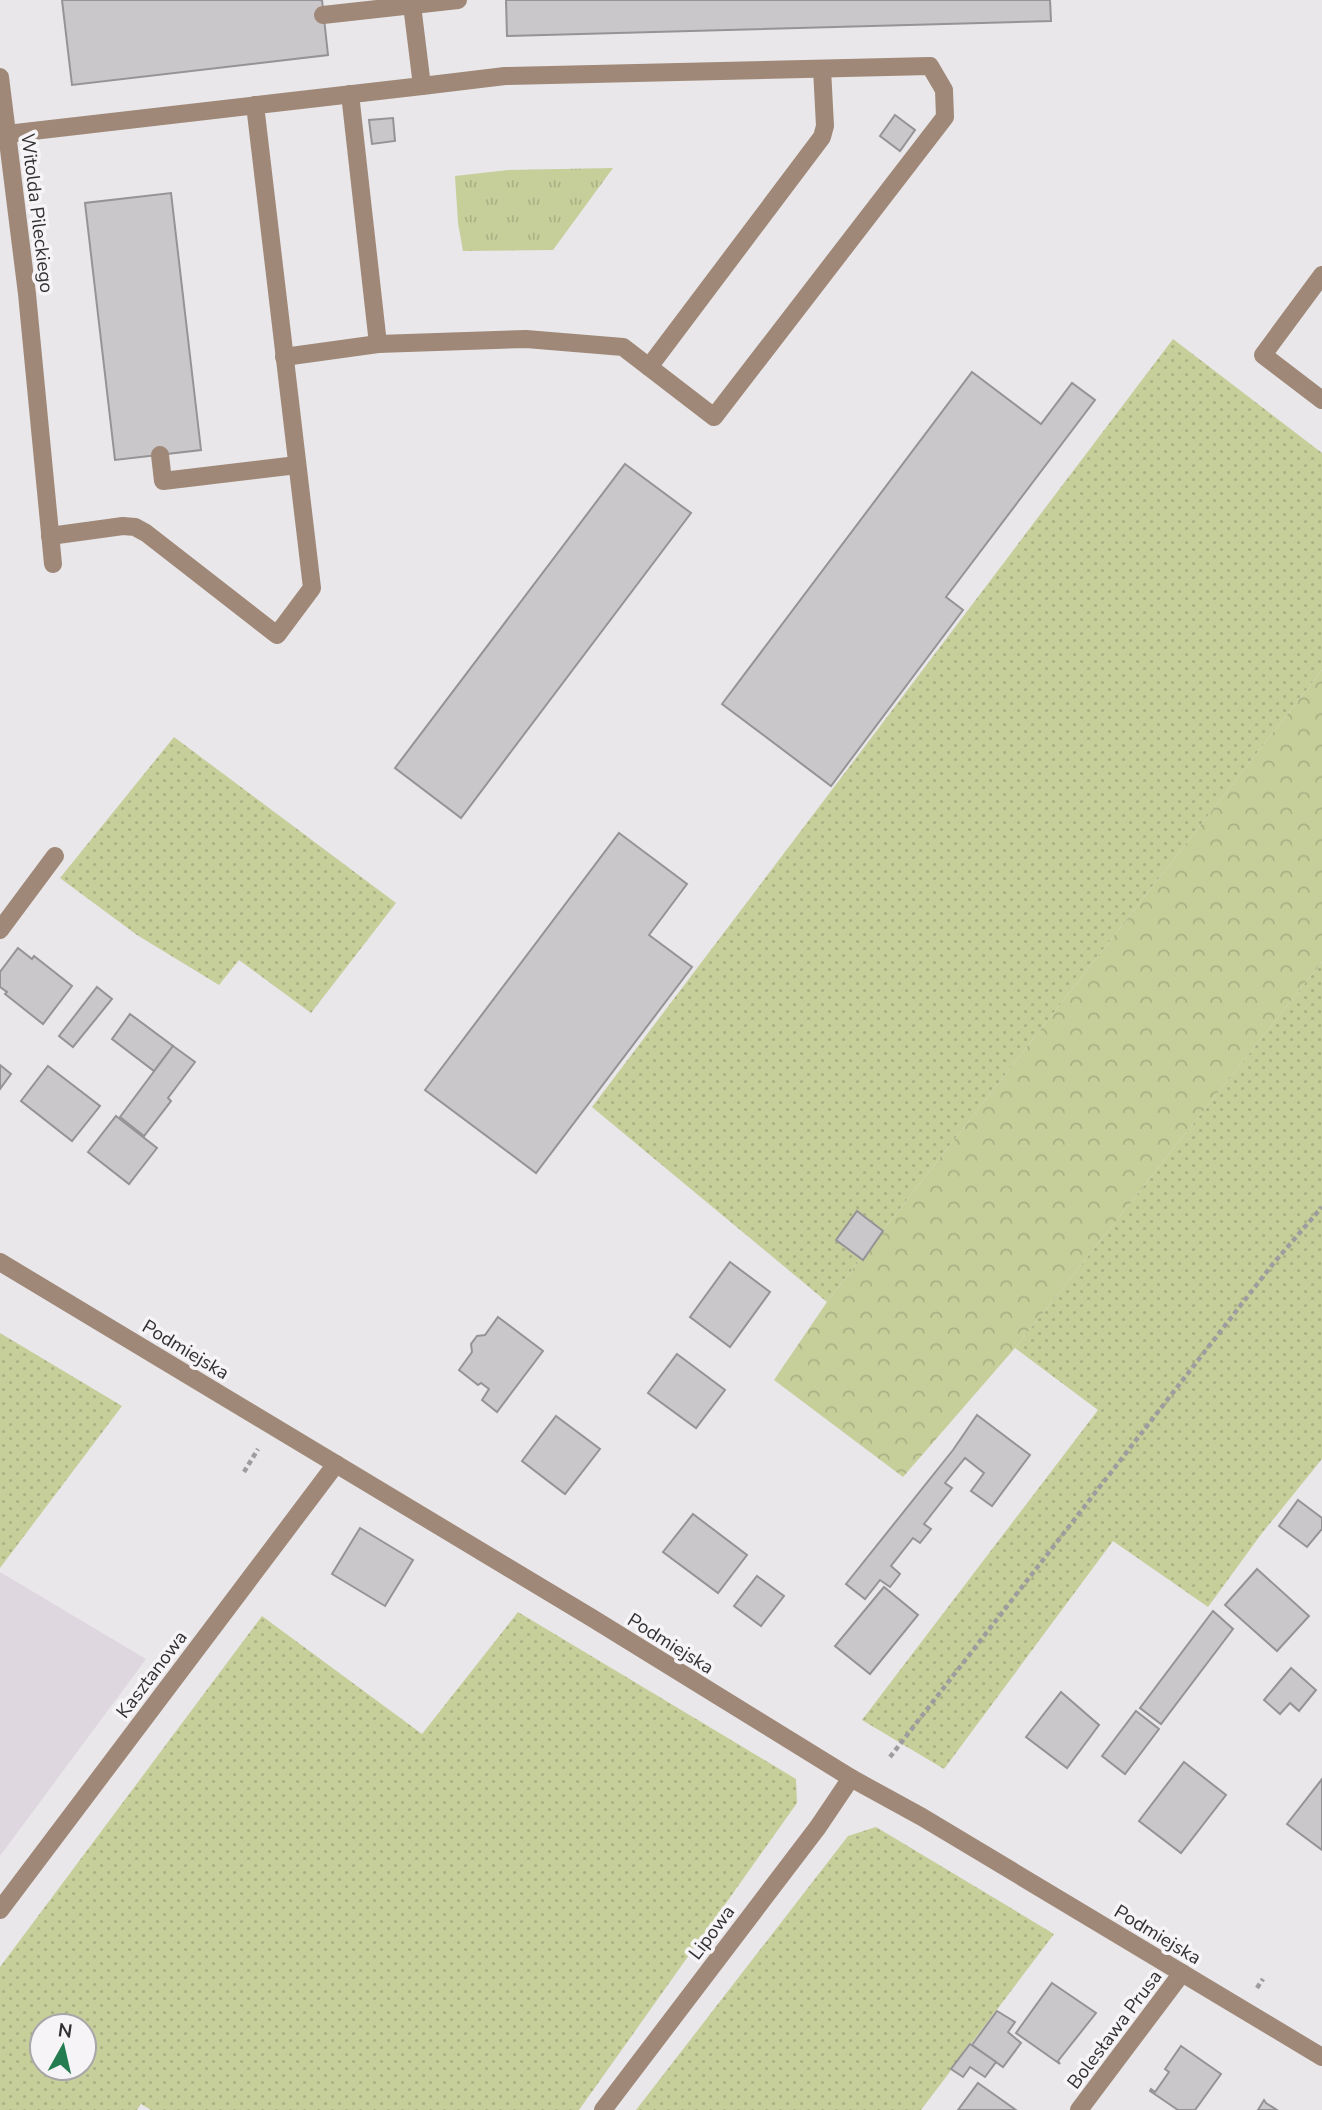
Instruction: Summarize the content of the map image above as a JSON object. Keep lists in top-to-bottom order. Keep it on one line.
{"streets":{"street":["Witolda Pileckiego","Podmiejska","Kasztanowa","Lipowa","Bolesława Prusa"]},"crossings":[["Podmiejska","Kasztanowa"],["Podmiejska","Lipowa"],["Podmiejska","Bolesława Prusa"]],"north":"top"}
